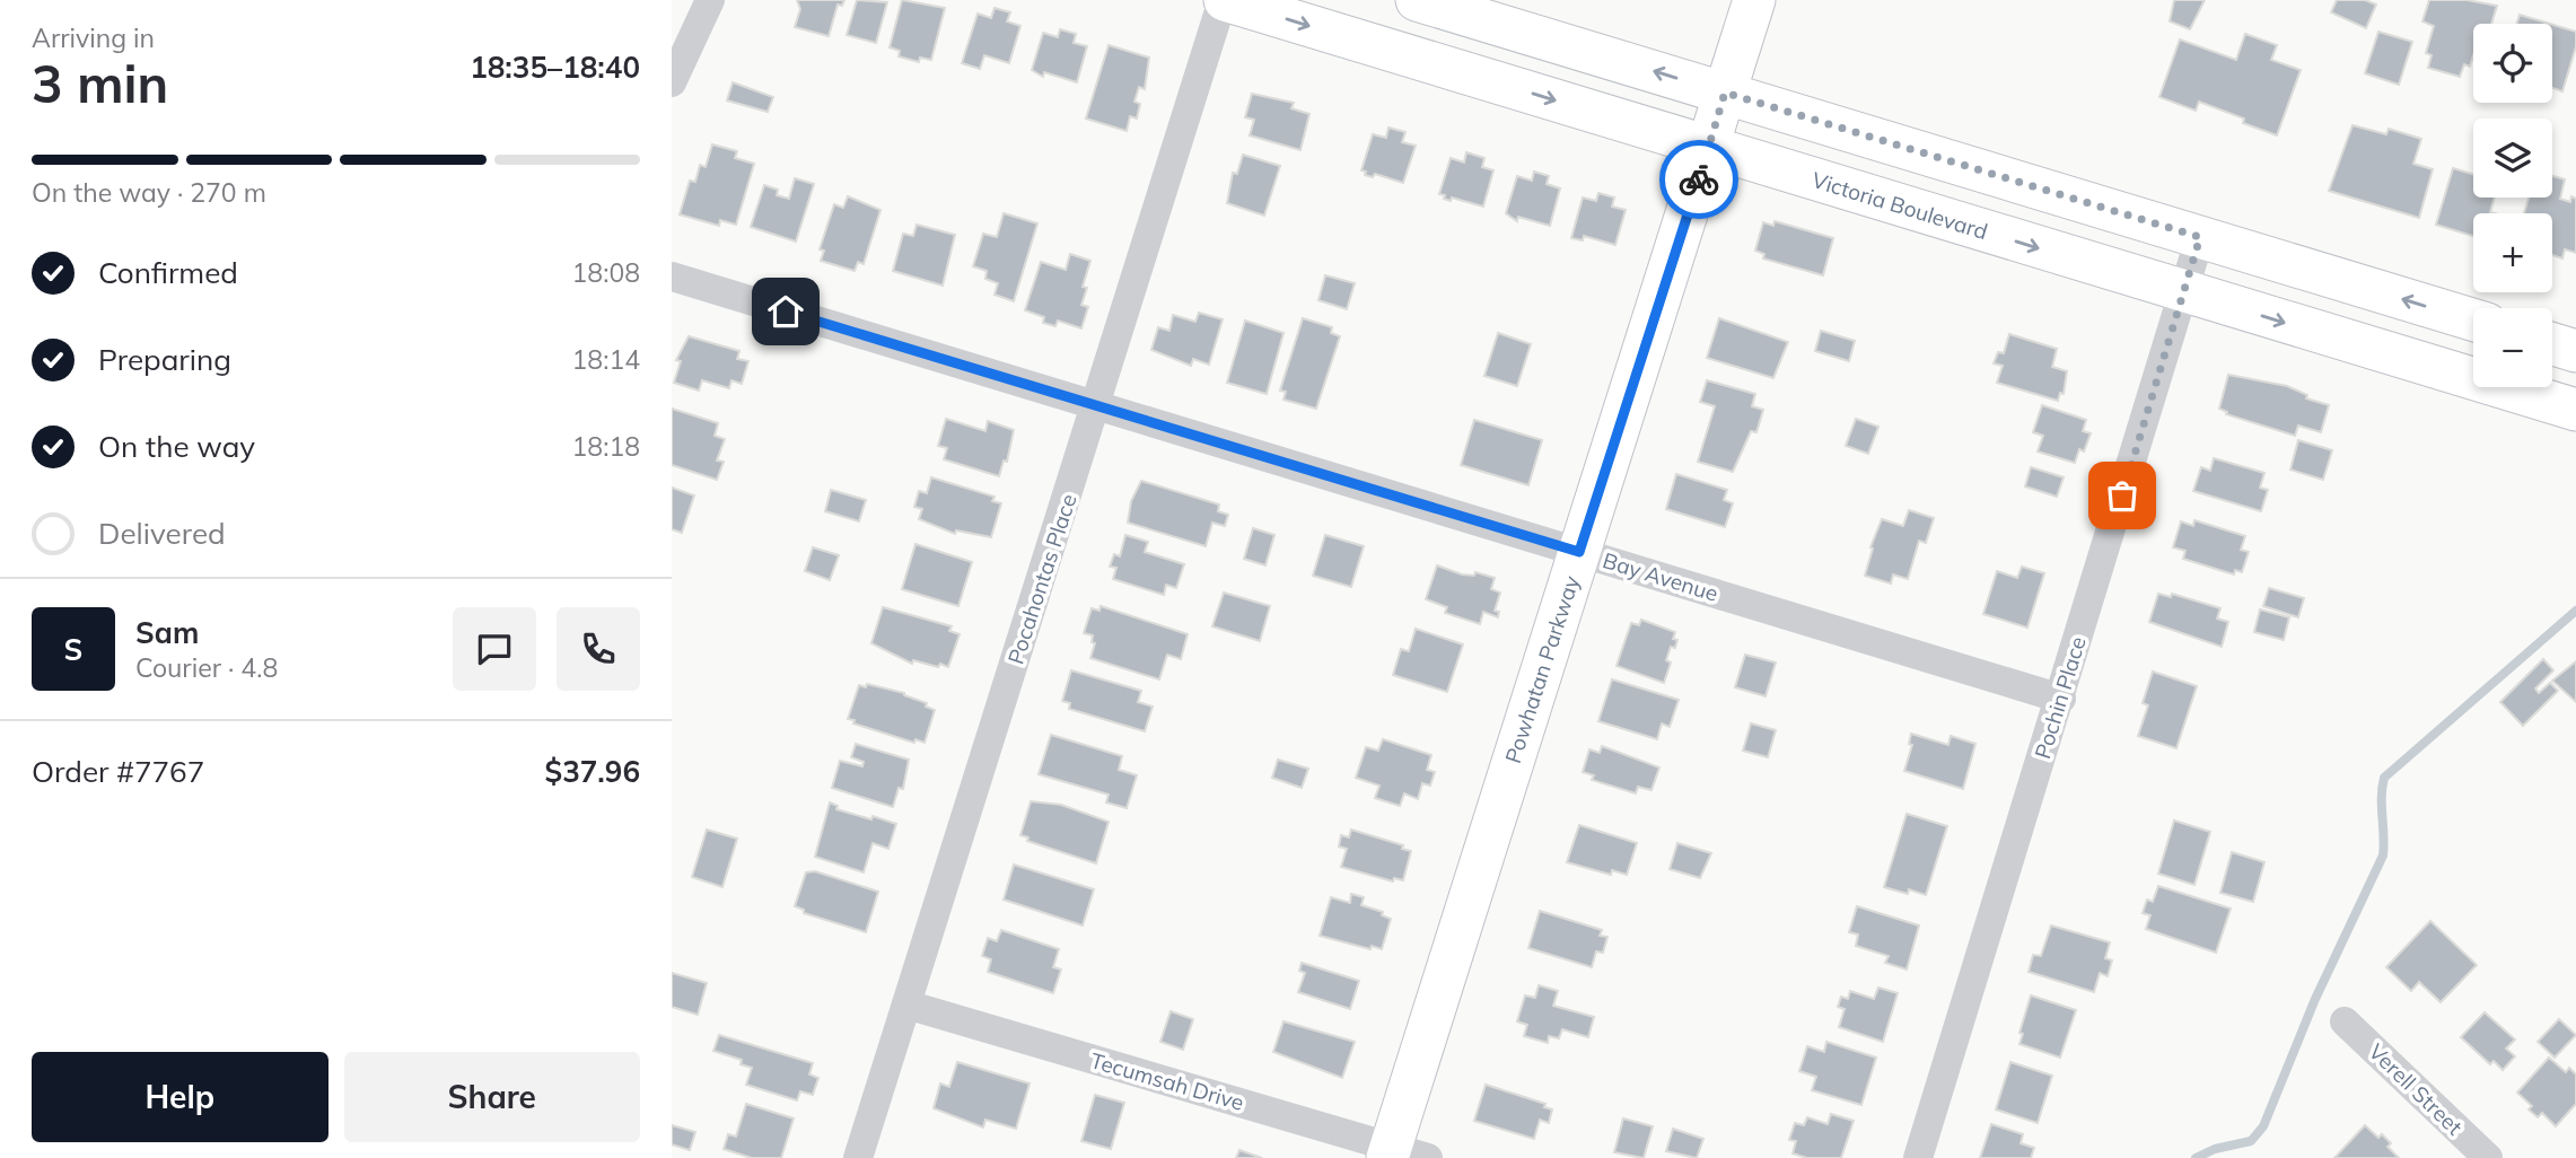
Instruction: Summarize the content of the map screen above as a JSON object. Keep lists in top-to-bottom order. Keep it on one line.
{"streets":{"main road":["Victoria Boulevard","Powhatan Parkway"],"street":["Bay Avenue","Pocahontas Place","Pochin Place","Tecumsah Drive","Verell Street"]},"crossings":[["Victoria Boulevard","Pocahontas Place"],["Victoria Boulevard","Powhatan Parkway"],["Victoria Boulevard","Pochin Place"],["Bay Avenue","Pocahontas Place"],["Bay Avenue","Powhatan Parkway"],["Bay Avenue","Pochin Place"],["Pocahontas Place","Tecumsah Drive"],["Powhatan Parkway","Tecumsah Drive"]],"page":{"heading":["3 min","Arriving in","18:35–18:40"],"panel":["Sam","Courier · 4.8","Order #7767","$37.96"],"map_buttons":["+","−"],"bar":"On the way · 270 m","list":[["Confirmed","18:08"],["Preparing","18:14"],["On the way","18:18"],"Delivered"],"round":"S","buttons":["Help","Share"]}}
